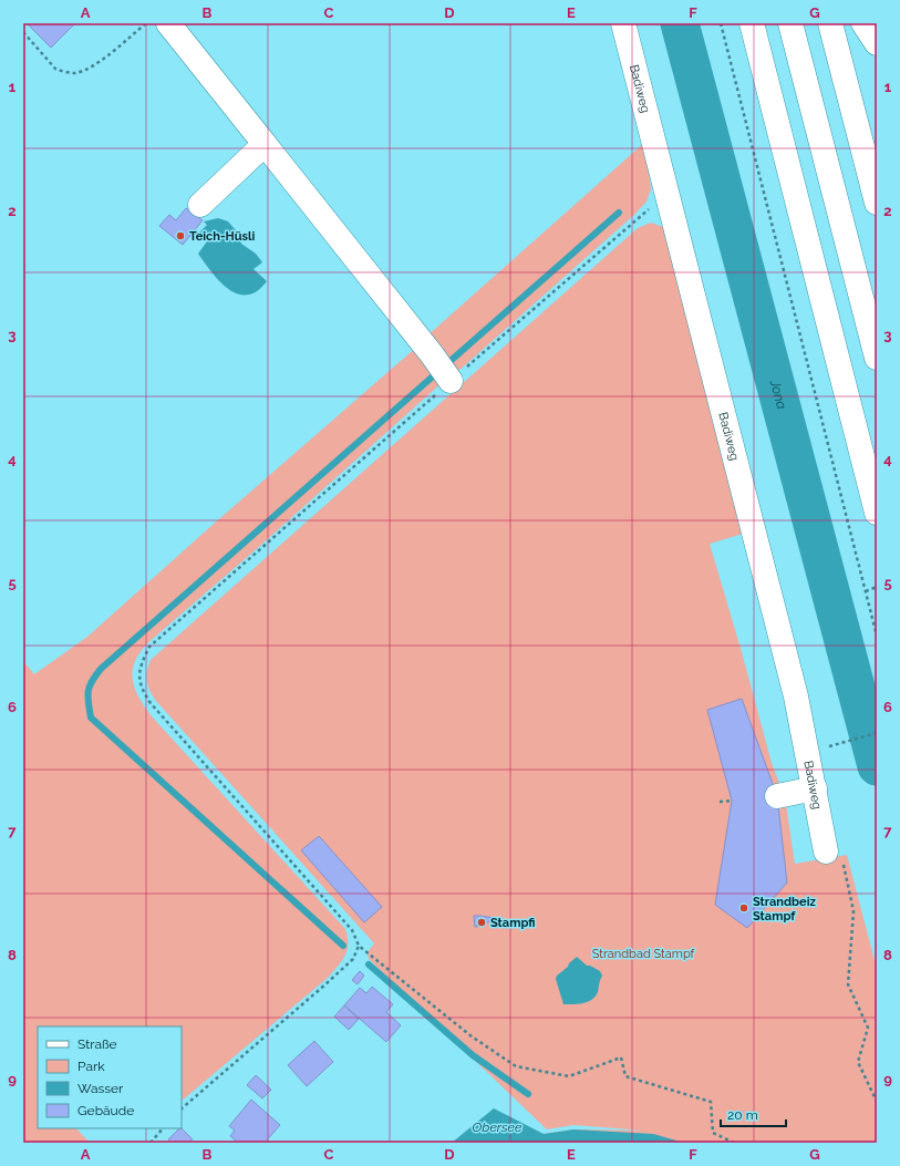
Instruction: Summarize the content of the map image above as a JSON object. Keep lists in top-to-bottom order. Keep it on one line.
{"streets":{"lane":["Badiweg"]},"water":["Jona","Obersee"],"parks":["Strandbad Stampf"],"places":["Teich-Hüsli","Strandbeiz Stampf","Stampfi"],"legend":["Straße","Park","Wasser","Gebäude"],"scale_bar":"20 m","grid":{"columns":["A","B","C","D","E","F","G"],"rows":["1","2","3","4","5","6","7","8","9"]}}
